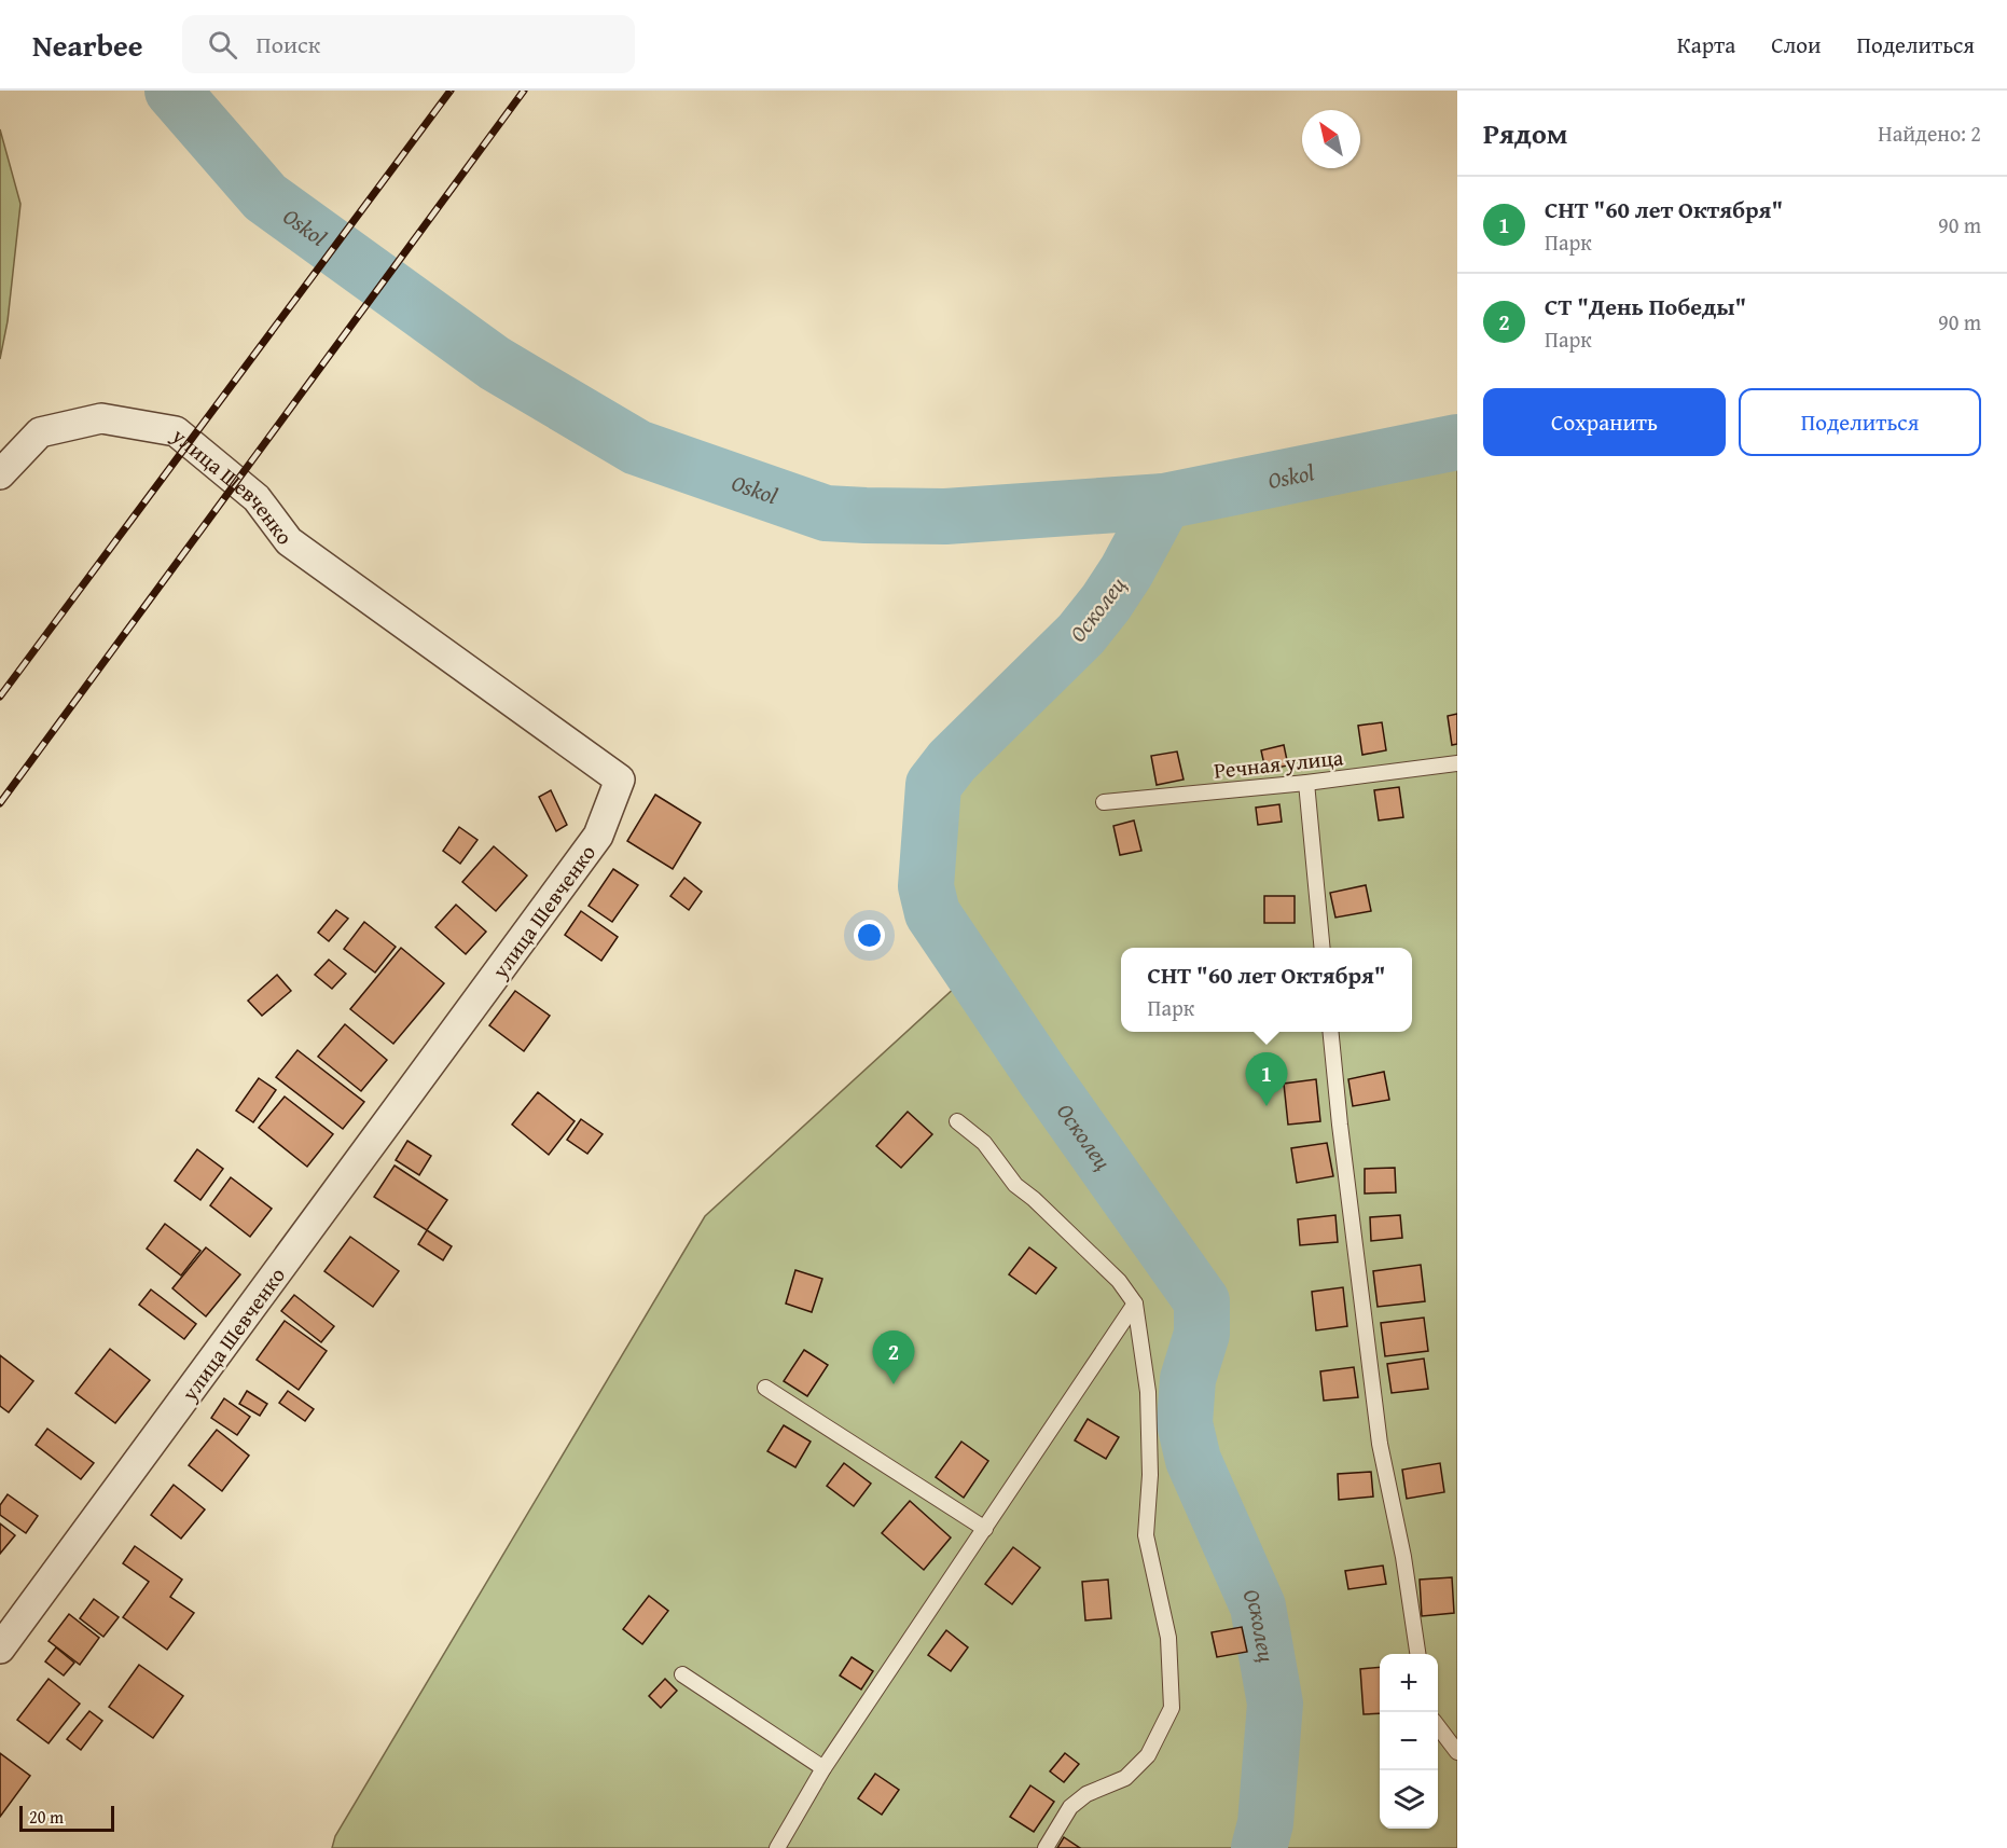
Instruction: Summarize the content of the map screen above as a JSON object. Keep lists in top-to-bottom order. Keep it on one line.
{"streets":{"street":["улица Шевченко"],"lane":["Речная улица"]},"water":["Oskol","Осколец"],"scale_bar":"20 m","north":"top left","page":{"header":"Nearbee","search":"Поиск","nav":["Карта","Слои","Поделиться"],"heading":["Рядом","Найдено: 2"],"list":[{"mark":"1","name":"СНТ \"60 лет Октября\"","note":"Парк","value":"90 m"},{"mark":"2","name":"СТ \"День Победы\"","note":"Парк","value":"90 m"}],"buttons":["Сохранить","Поделиться"],"popup":["СНТ \"60 лет Октября\"","Парк"],"pins":["1","2"],"map_buttons":["+","−"],"scale":"20 m"}}
